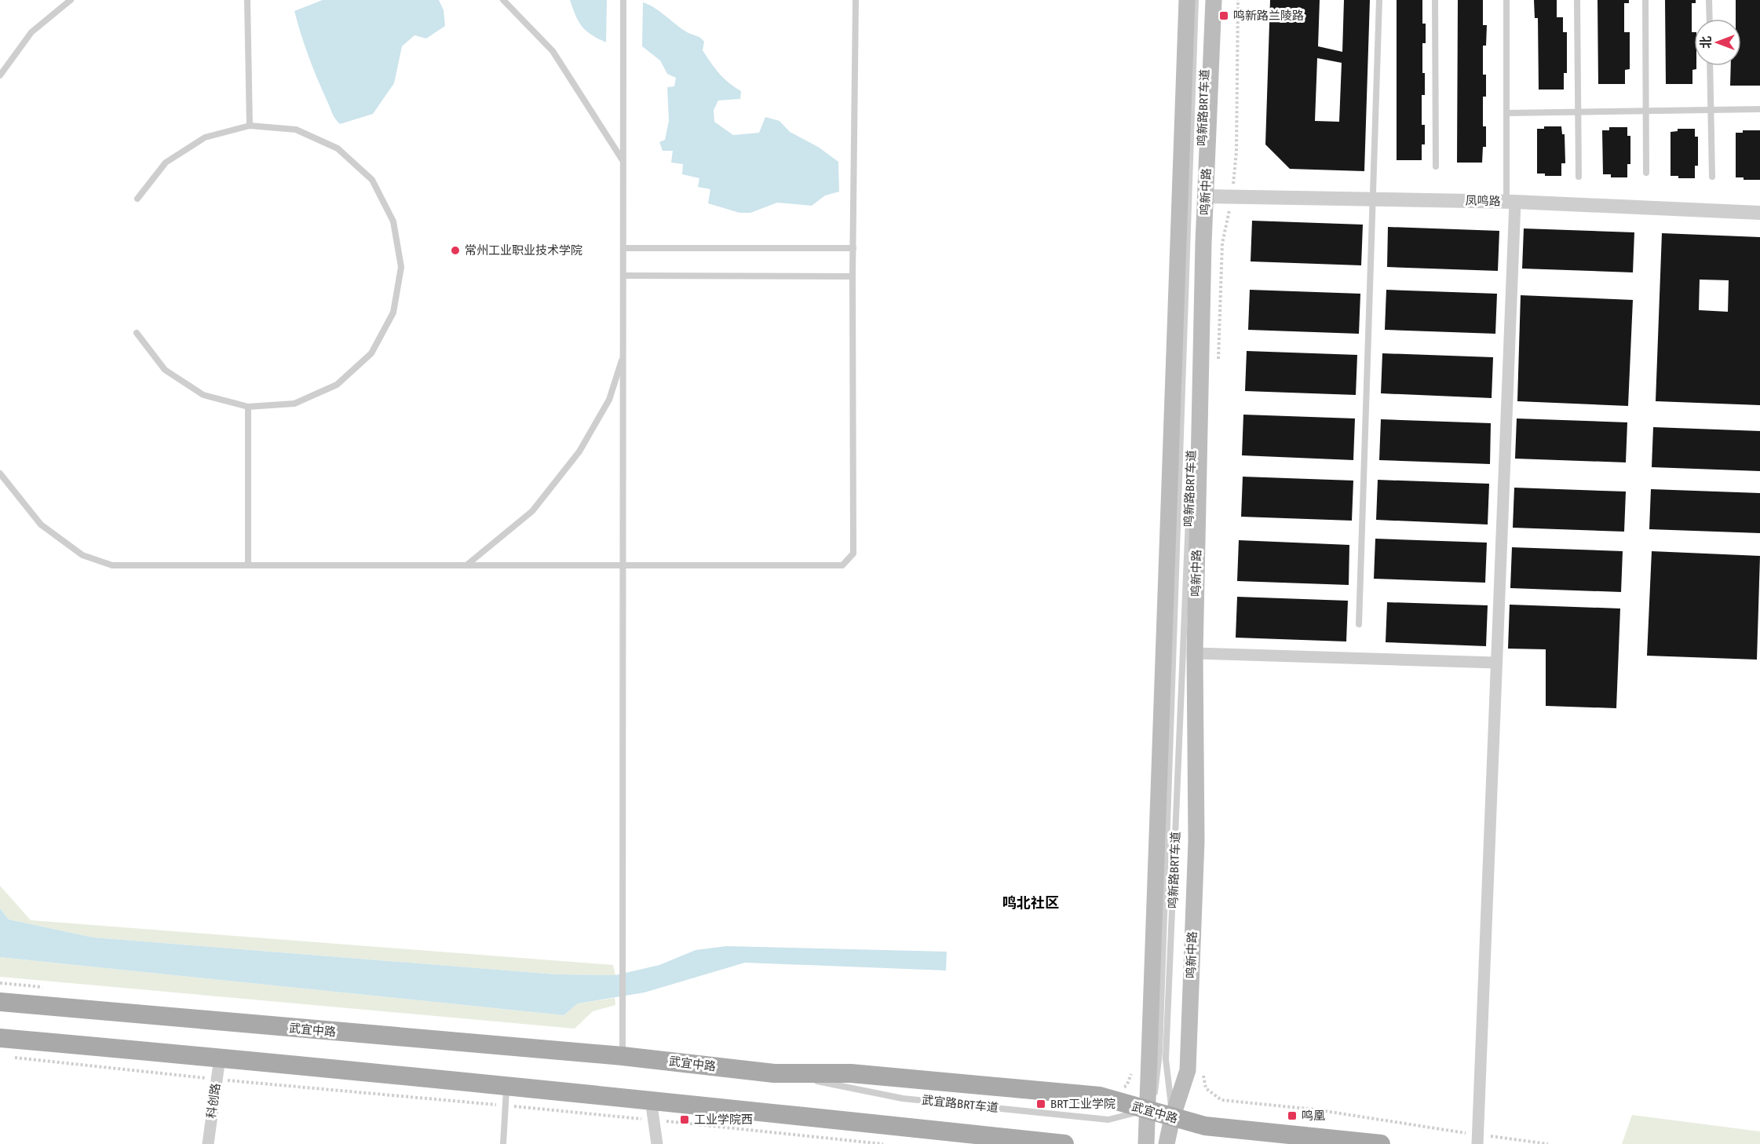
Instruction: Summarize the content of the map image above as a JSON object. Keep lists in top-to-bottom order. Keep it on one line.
{"streets":{"main road":["鸣新中路","武宜中路"],"street":["凤鸣路","科创路"],"lane":["鸣新路BRT车道"]},"crossings":[["鸣新路BRT车道","鸣新中路"],["鸣新路BRT车道","武宜中路"],["鸣新中路","凤鸣路"],["鸣新中路","武宜中路"]],"districts":["鸣北社区"],"places":{"transit":["鸣新路兰陵路","BRT工业学院","鸣凰","工业学院西"],"other":["常州工业职业技术学院"]},"north":"left"}
